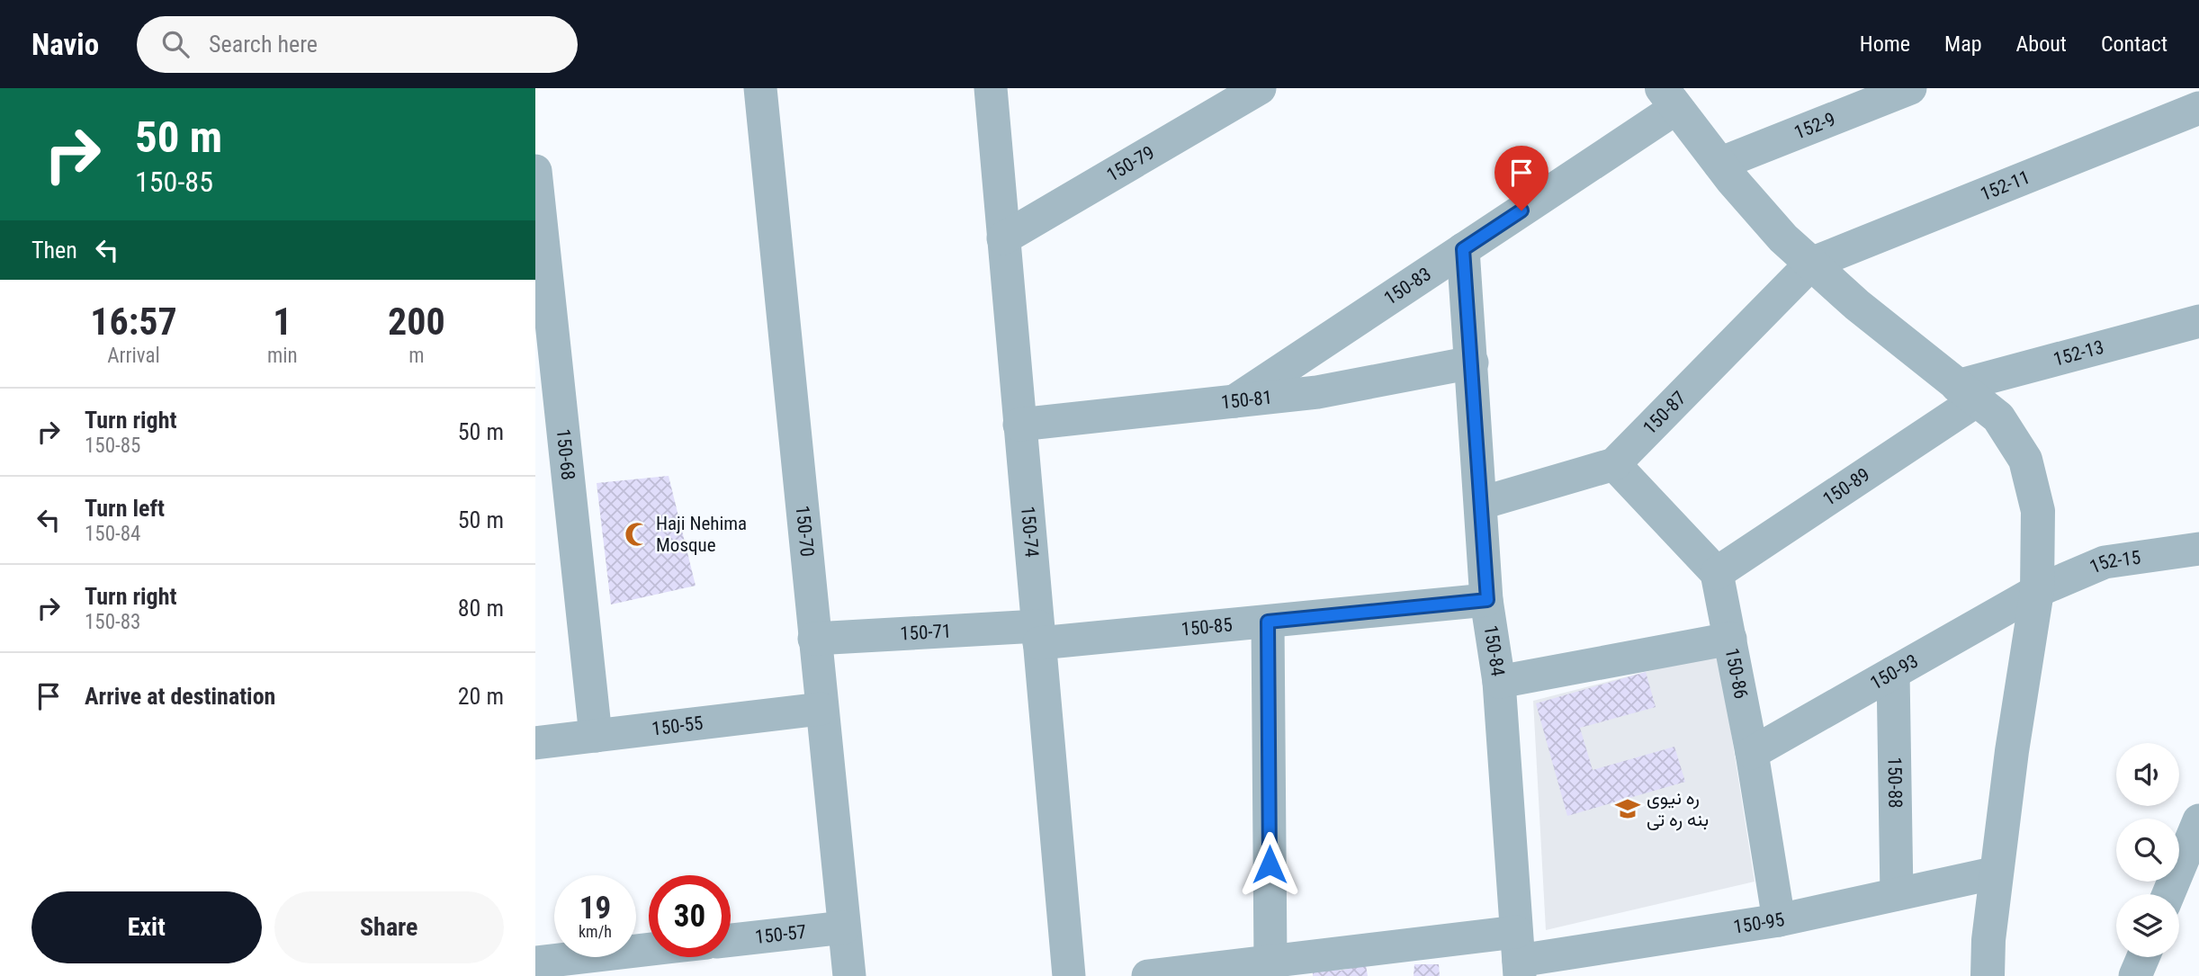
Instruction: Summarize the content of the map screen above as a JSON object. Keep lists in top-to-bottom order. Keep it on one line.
{"streets":{"street":["152-9","150-79","152-11","150-83","152-13","150-81","150-87","150-68","150-89","150-70","150-74","152-15","150-85","150-71","150-84","150-93","150-86","150-55","150-88","150-95","150-57"]},"crossings":[["150-79","150-74"],["152-11","150-87"],["150-83","150-81"],["150-83","150-84"],["152-13","150-89"],["150-81","150-74"],["150-81","150-84"],["150-87","150-84"],["150-68","150-55"],["150-89","150-86"],["150-70","150-71"],["150-70","150-55"],["150-70","150-57"],["150-74","150-85"],["150-74","150-71"],["152-15","150-93"],["150-85","150-71"],["150-85","150-84"],["150-84","150-95"],["150-93","150-86"],["150-93","150-88"],["150-86","150-95"],["150-88","150-95"]],"places":{"mosque":["Haji Nehima Mosque"],"school or university":["ره نیوی بنه ره تی"]},"page":{"header":"Navio","search":"Search here","nav":["Home","Map","About","Contact"],"turn":["50 m","150-85"],"then":"Then","eta":["16:57","Arrival","1","min","200","m"],"list":[{"name":"Turn right","note":"150-85","value":"50 m"},{"name":"Turn left","note":"150-84","value":"50 m"},{"name":"Turn right","note":"150-83","value":"80 m"},{"name":"Arrive at destination","value":"20 m"}],"speed":"19 km/h","limit":"30","buttons":["Exit","Share"]}}
